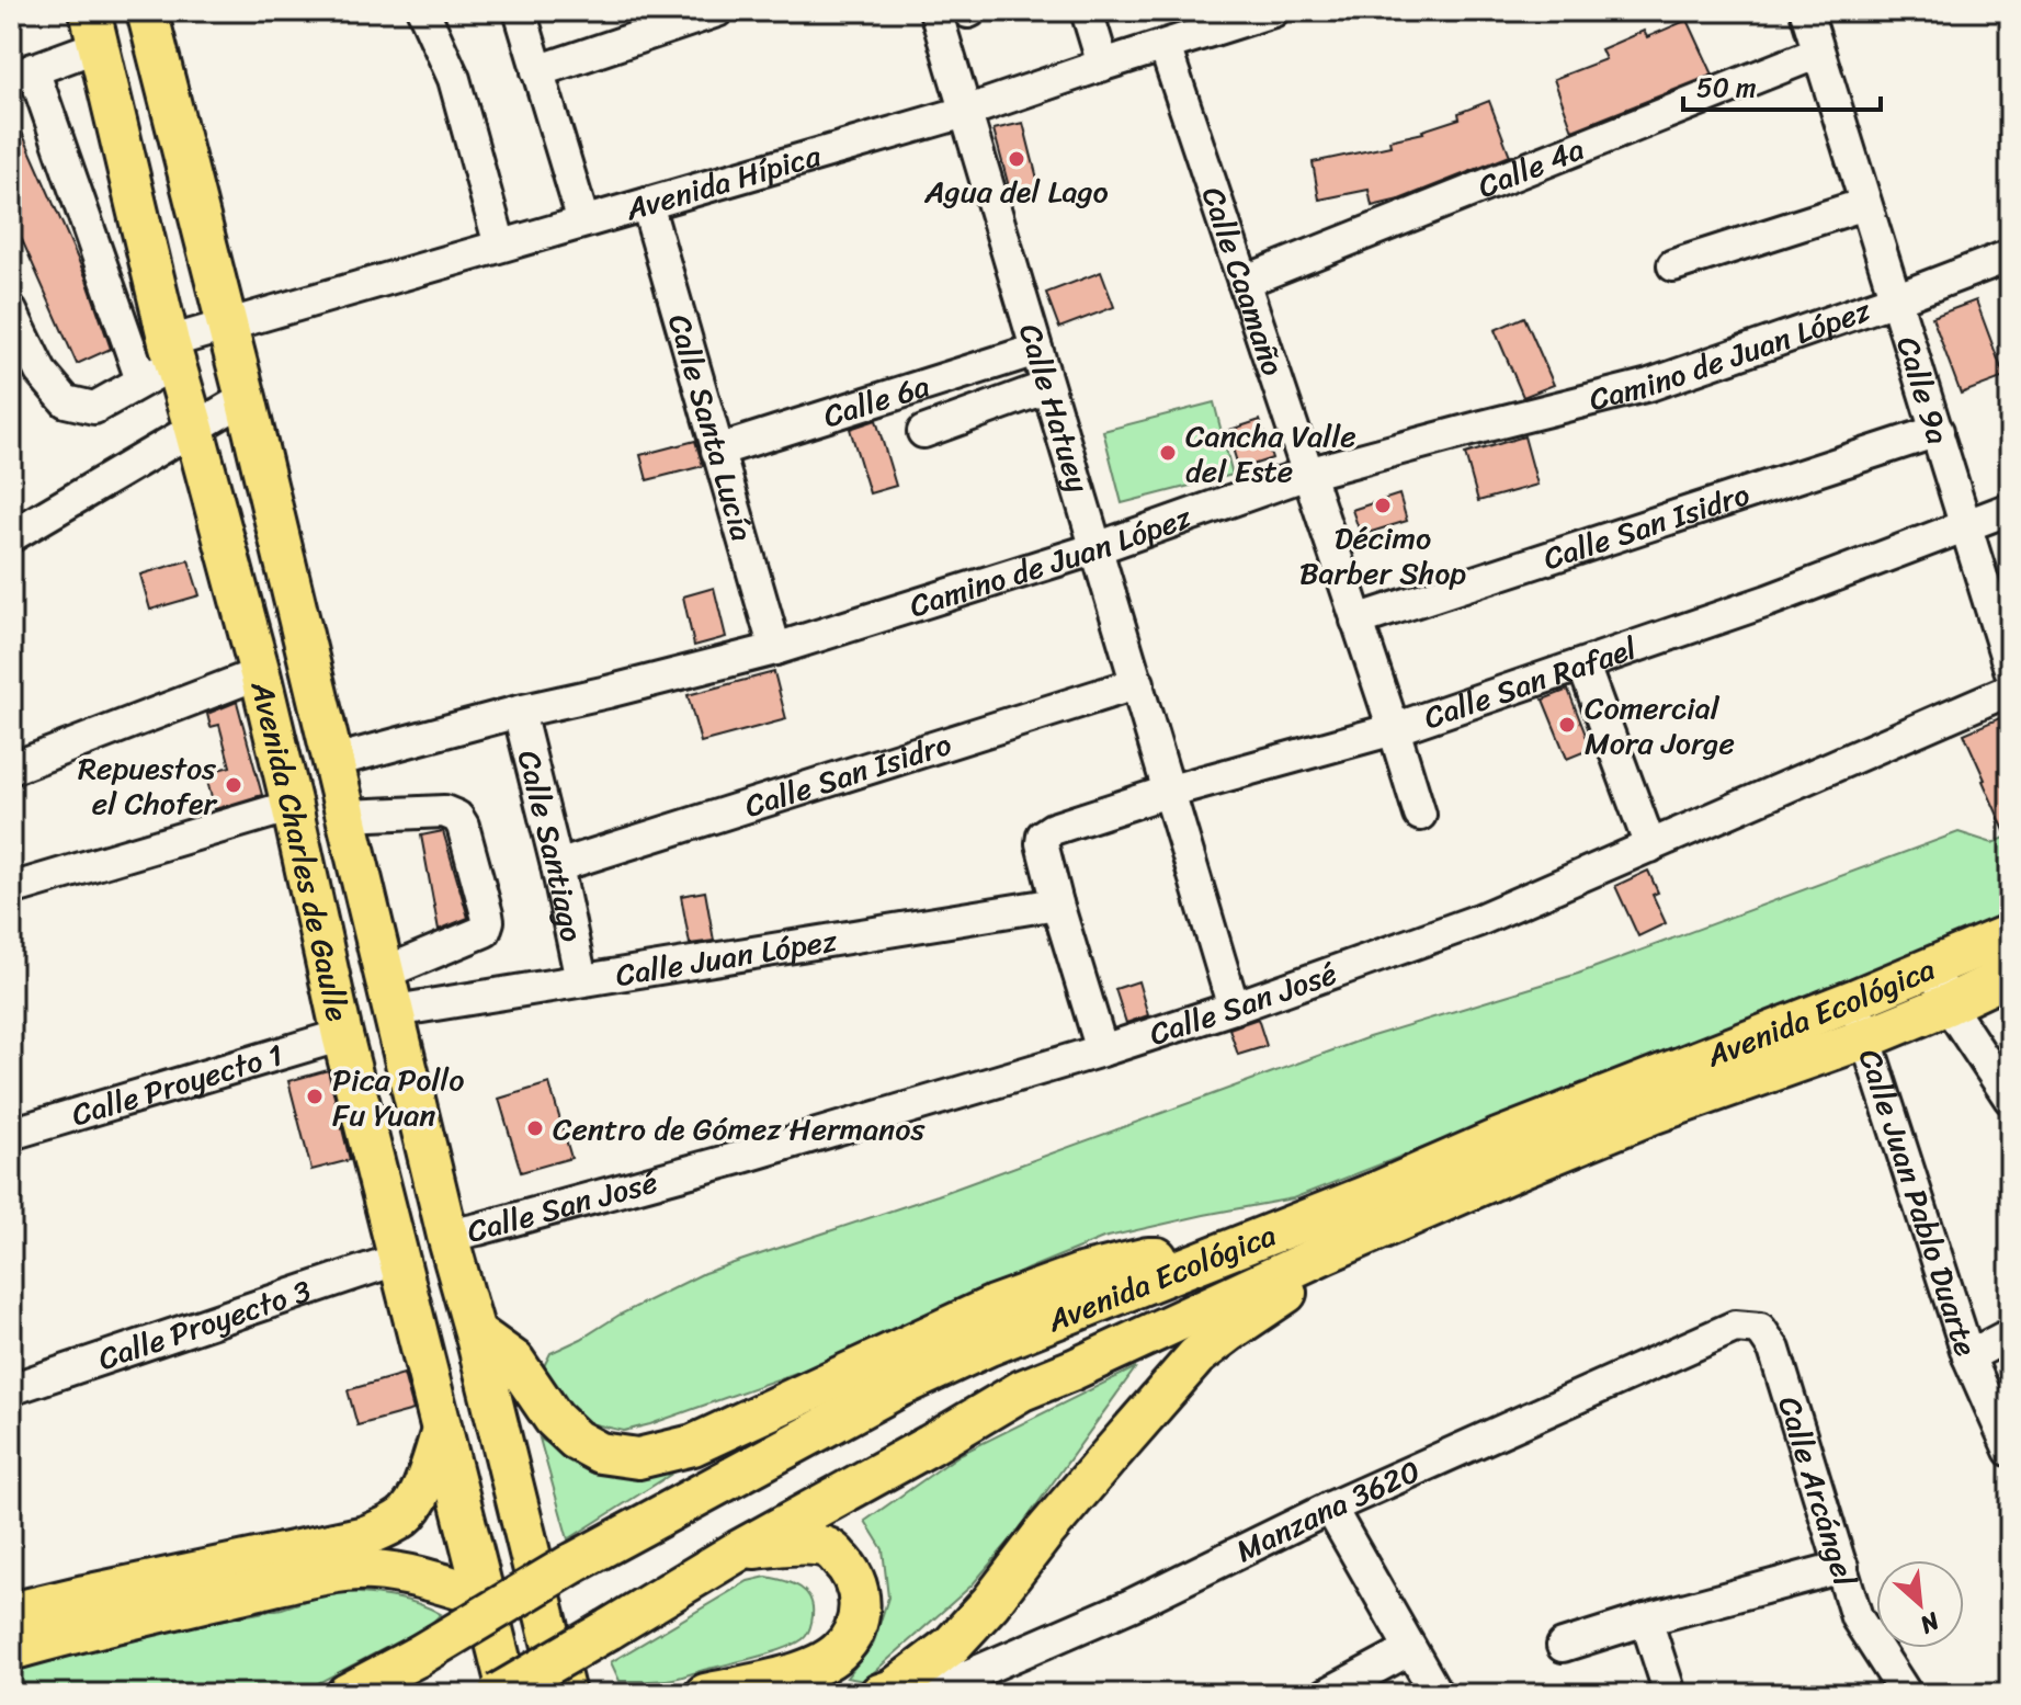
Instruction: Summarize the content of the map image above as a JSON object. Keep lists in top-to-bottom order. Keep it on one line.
{"streets":{"main road":["Avenida Charles de Gaulle","Avenida Ecológica"],"street":["Calle 4a","Avenida Hípica","Calle Caamaño","Camino de Juan López","Calle 9a","Calle 6a","Calle Hatuey","Calle Santa Lucía","Calle San Isidro","Calle San Rafael","Calle Santiago","Calle Juan López","Calle San José","Calle Proyecto 1","Calle Juan Pablo Duarte","Calle Proyecto 3","Calle Arcángel","Manzana 3620"]},"crossings":[["Calle 4a","Calle Caamaño"],["Calle 4a","Calle 9a"],["Avenida Hípica","Calle Caamaño"],["Avenida Hípica","Calle Hatuey"],["Avenida Hípica","Calle Santa Lucía"],["Avenida Hípica","Avenida Charles de Gaulle"],["Calle Caamaño","Camino de Juan López"],["Calle Caamaño","Calle San Isidro"],["Calle Caamaño","Calle San Rafael"],["Camino de Juan López","Calle 9a"],["Camino de Juan López","Calle Hatuey"],["Camino de Juan López","Calle Santa Lucía"],["Camino de Juan López","Calle Santiago"],["Camino de Juan López","Avenida Charles de Gaulle"],["Calle 9a","Calle San Isidro"],["Calle 9a","Calle San Rafael"],["Calle 6a","Calle Hatuey"],["Calle 6a","Calle Santa Lucía"],["Calle Hatuey","Calle San Isidro"],["Calle Hatuey","Calle San Rafael"],["Calle Hatuey","Calle San José"],["Calle San Isidro","Calle Santiago"],["Calle San Rafael","Calle Juan López"],["Calle Santiago","Calle Juan López"],["Avenida Charles de Gaulle","Calle Juan López"],["Avenida Charles de Gaulle","Calle San José"],["Avenida Charles de Gaulle","Calle Proyecto 1"],["Avenida Charles de Gaulle","Calle Proyecto 3"],["Avenida Ecológica","Calle Juan Pablo Duarte"],["Calle Arcángel","Manzana 3620"]],"places":["Agua del Lago","Cancha Valle del Este","Décimo Barber Shop","Comercial Mora Jorge","Repuestos el Chofer","Pica Pollo Fu Yuan","Centro de Gómez Hermanos"],"scale_bar":"50 m","north":"bottom right"}
